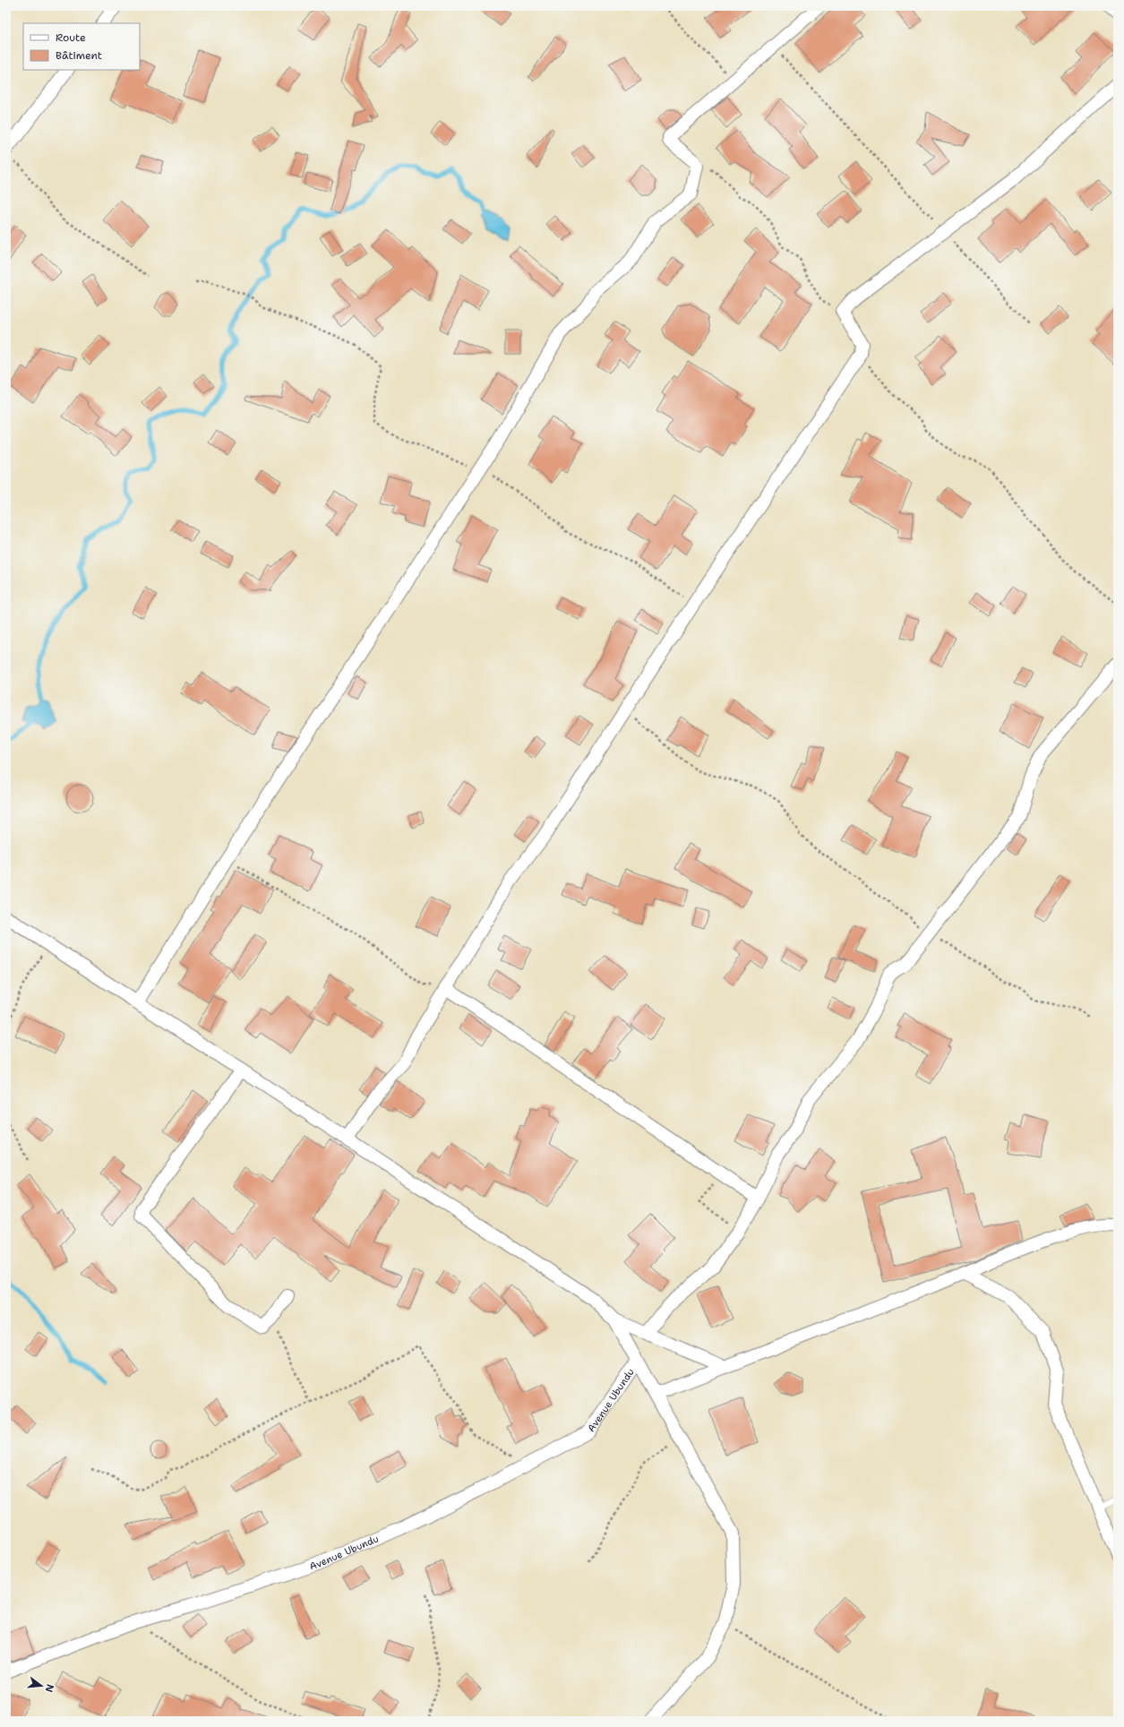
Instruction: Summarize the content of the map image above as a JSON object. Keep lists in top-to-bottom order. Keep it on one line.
{"streets":{"street":["Avenue Ubundu"]},"legend":["Route","Bâtiment"],"north":"right"}
